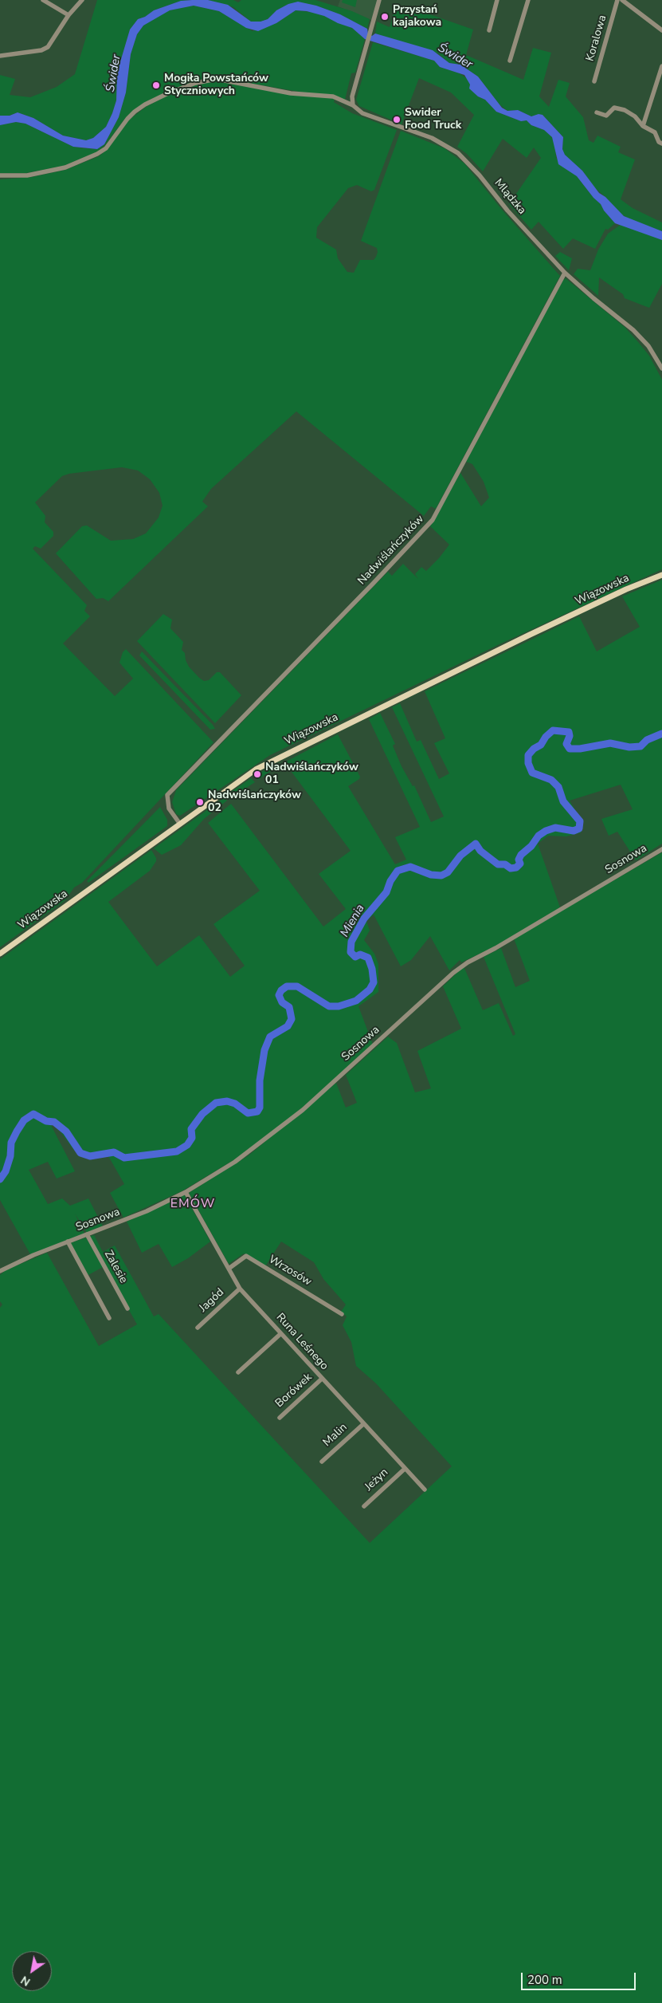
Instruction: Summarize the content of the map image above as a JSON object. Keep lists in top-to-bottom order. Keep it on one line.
{"streets":{"main road":["Wiązowska"],"street":["Koralowa","Mlądzka","Nadwiślańczyków","Sosnowa","Zalesie","Wrzosów","Jagód","Runa Leśnego","Borówek","Malin","Jeżyn"]},"crossings":[["Mlądzka","Nadwiślańczyków"],["Nadwiślańczyków","Wiązowska"],["Sosnowa","Zalesie"],["Sosnowa","Runa Leśnego"],["Wrzosów","Runa Leśnego"],["Jagód","Runa Leśnego"],["Runa Leśnego","Borówek"],["Runa Leśnego","Malin"],["Runa Leśnego","Jeżyn"]],"districts":["EMÓW"],"water":["Świder","Mienia"],"places":["Przystań kajakowa","Mogiła Powstańców Styczniowych","Swider Food Truck","Nadwiślańczyków 01","Nadwiślańczyków 02"],"scale_bar":"200 m","north":"bottom left"}
